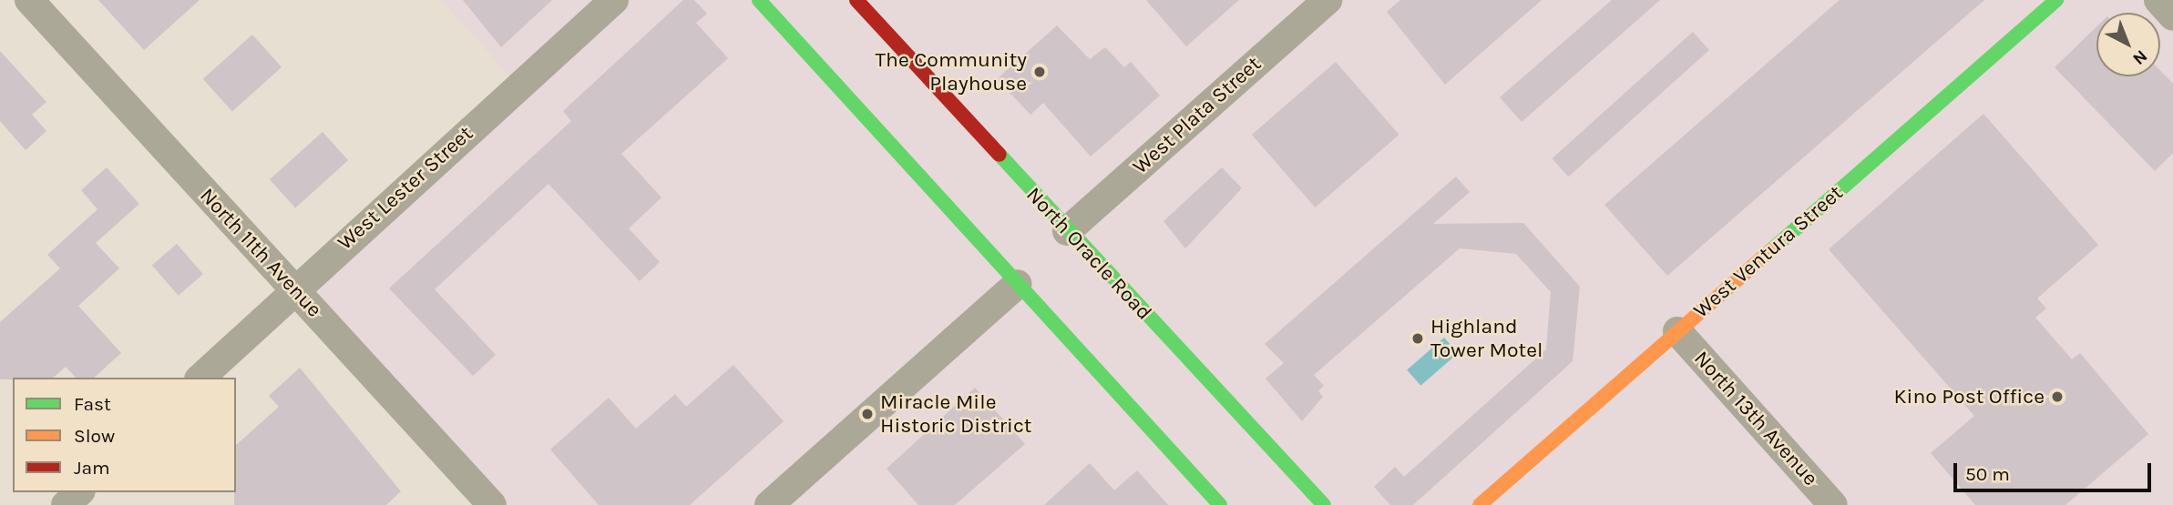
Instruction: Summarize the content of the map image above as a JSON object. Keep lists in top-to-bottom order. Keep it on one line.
{"streets":{"main road":["West Ventura Street","North Oracle Road"],"street":["West Plata Street","West Lester Street","North 11th Avenue","North 13th Avenue"]},"crossings":[["West Plata Street","North Oracle Road"],["West Lester Street","North 11th Avenue"],["West Ventura Street","North 13th Avenue"]],"places":["The Community Playhouse","Highland Tower Motel","Kino Post Office","Miracle Mile Historic District"],"legend":["Fast","Slow","Jam"],"scale_bar":"50 m","north":"bottom right"}
